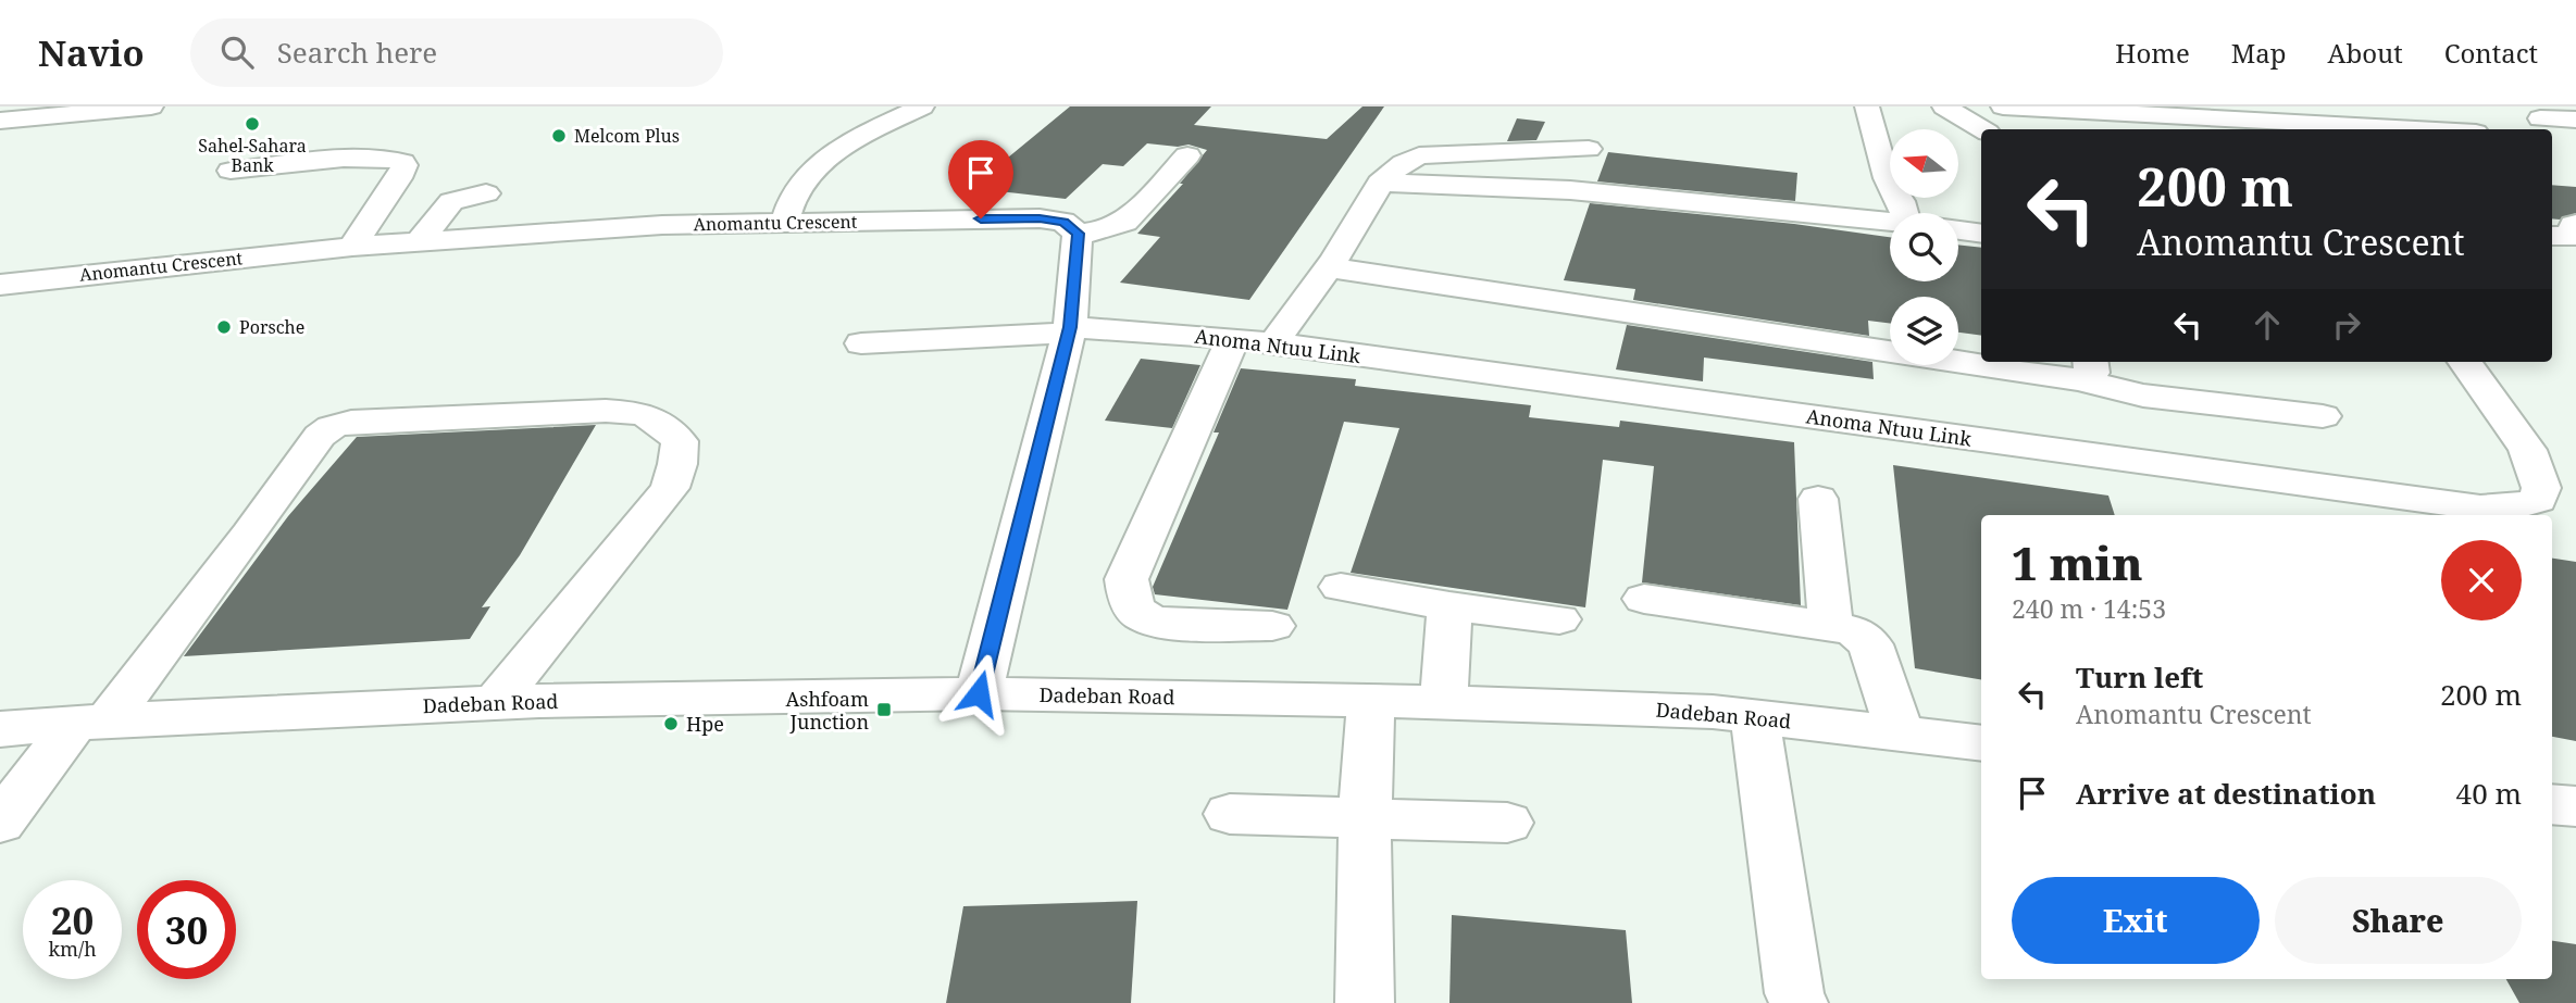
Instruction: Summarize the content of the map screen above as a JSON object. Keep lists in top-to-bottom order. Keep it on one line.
{"streets":{"street":["Anomantu Crescent","Anoma Ntuu Link","Dadeban Road"]},"places":{"other":["Sahel-Sahara Bank","Melcom Plus","Porsche","Hpe"],"transit":["Ashfoam Junction"]},"north":"left","page":{"header":"Navio","search":"Search here","nav":["Home","Map","About","Contact"],"turn":["200 m","Anomantu Crescent"],"heading":["1 min","240 m · 14:53"],"list":[{"name":"Turn left","note":"Anomantu Crescent","value":"200 m"},{"name":"Arrive at destination","value":"40 m"}],"buttons":["Exit","Share"],"speed":"20 km/h","limit":"30"}}
